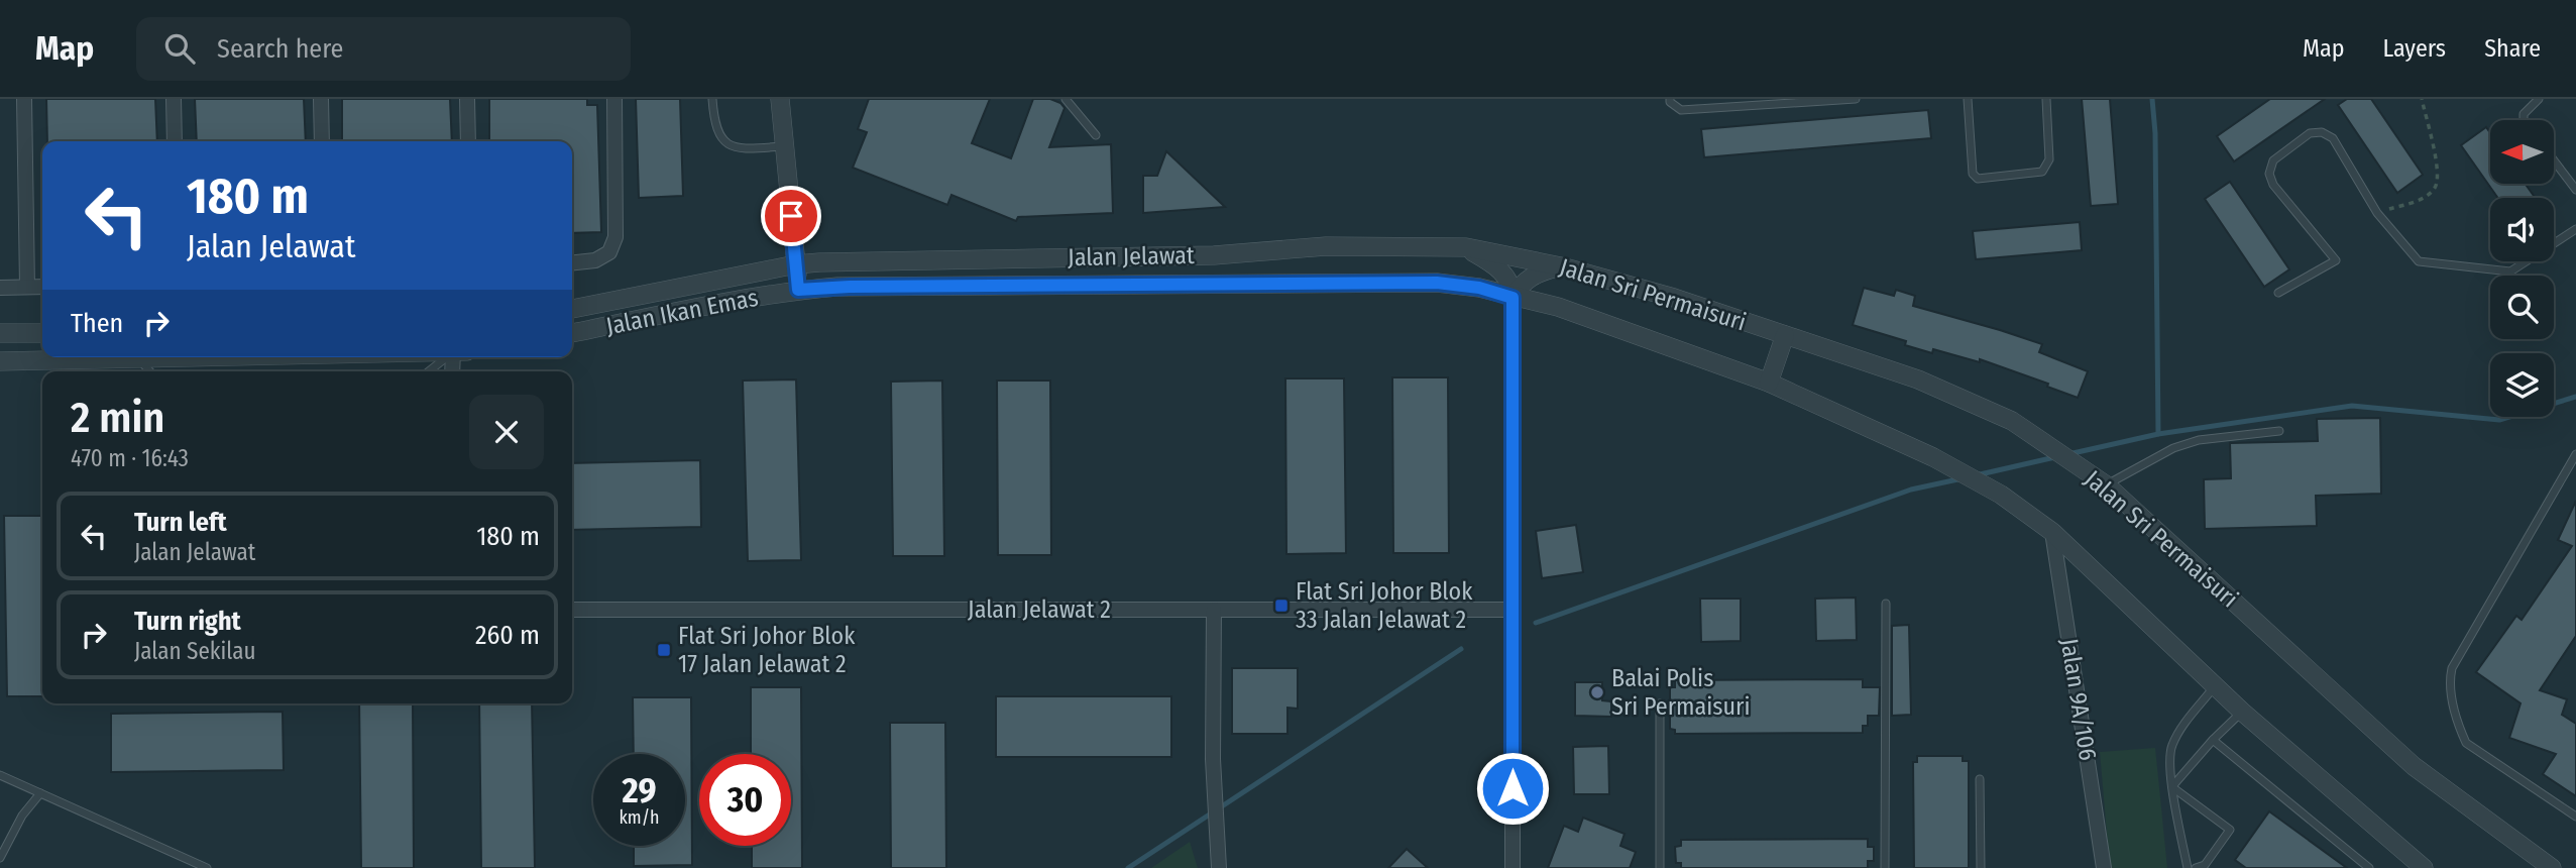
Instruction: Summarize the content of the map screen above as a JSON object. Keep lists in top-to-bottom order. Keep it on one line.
{"streets":{"street":["Jalan Jelawat","Jalan Sri Permaisuri","Jalan Ikan Emas","Jalan Jelawat 2","Jalan 9A/106"]},"crossings":[["Jalan Jelawat","Jalan Sri Permaisuri"],["Jalan Jelawat","Jalan Ikan Emas"],["Jalan Sri Permaisuri","Jalan 9A/106"]],"places":{"transit":["Flat Sri Johor Blok 33 Jalan Jelawat 2","Flat Sri Johor Blok 17 Jalan Jelawat 2"],"other":["Balai Polis Sri Permaisuri"]},"north":"left","page":{"header":"Map","search":"Search here","nav":["Map","Layers","Share"],"turn":["180 m","Jalan Jelawat"],"then":"Then","heading":["2 min","470 m · 16:43"],"list":[{"name":"Turn left","note":"Jalan Jelawat","value":"180 m"},{"name":"Turn right","note":"Jalan Sekilau","value":"260 m"}],"speed":"29 km/h","limit":"30"}}
